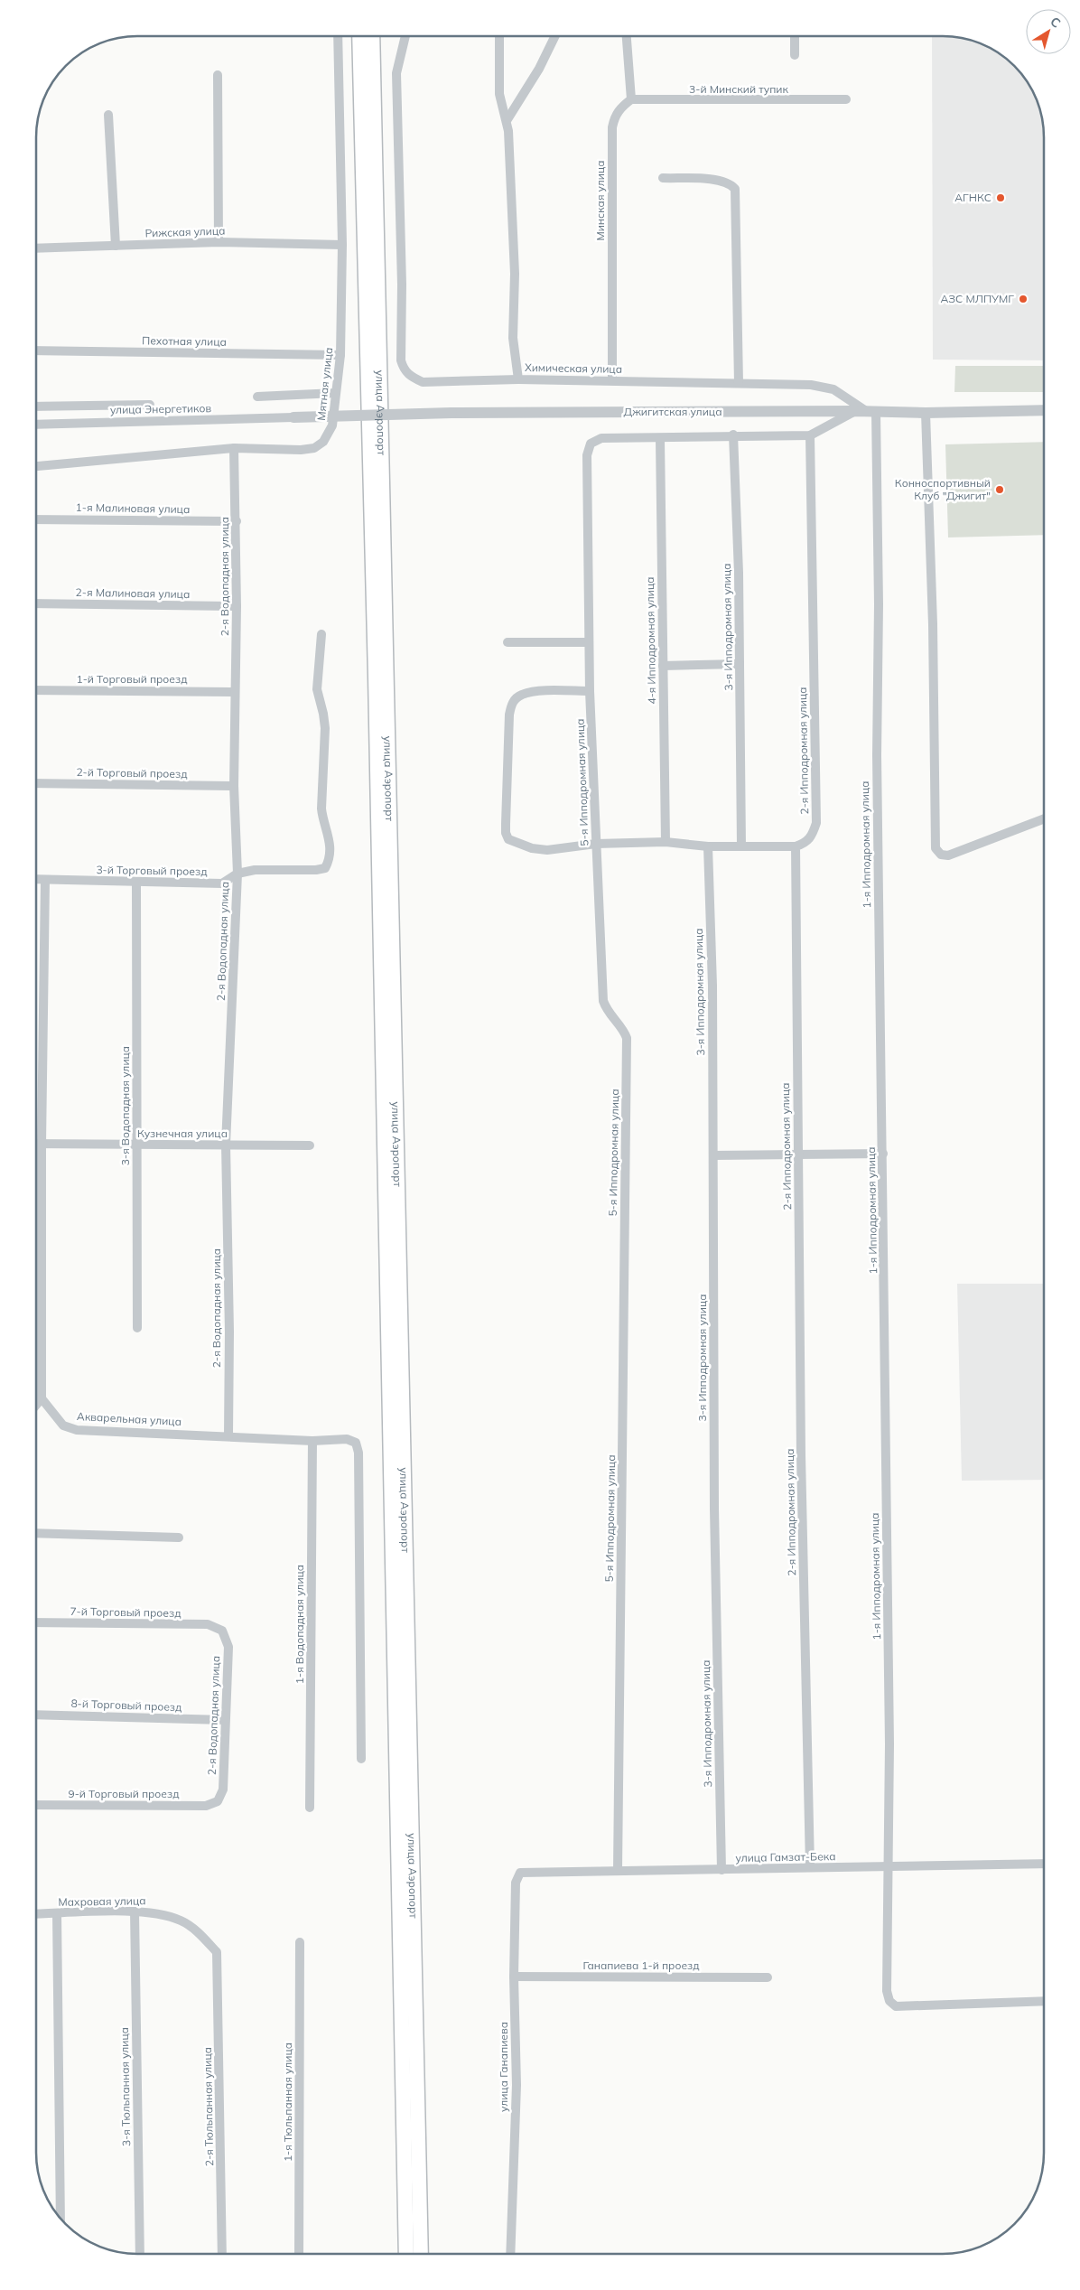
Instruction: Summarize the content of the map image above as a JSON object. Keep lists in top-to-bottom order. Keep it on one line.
{"streets":{"main road":["улица Аэропорт"],"street":["3-й Минский тупик","Минская улица","Рижская улица","Пехотная улица","Химическая улица","Мятная улица","улица Энергетиков","Джигитская улица","1-я Малиновая улица","2-я Водопадная улица","2-я Малиновая улица","3-я Ипподромная улица","4-я Ипподромная улица","1-й Торговый проезд","2-я Ипподромная улица","2-й Торговый проезд","5-я Ипподромная улица","1-я Ипподромная улица","3-й Торговый проезд","3-я Водопадная улица","Кузнечная улица","Акварельная улица","7-й Торговый проезд","1-я Водопадная улица","8-й Торговый проезд","9-й Торговый проезд","улица Гамзат-Бека","Махровая улица","Ганапиева 1-й проезд","улица Ганапиева","3-я Тюльпанная улица","1-я Тюльпанная улица","2-я Тюльпанная улица"]},"crossings":[["3-й Минский тупик","Минская улица"],["Минская улица","Химическая улица"],["Рижская улица","Мятная улица"],["Пехотная улица","Мятная улица"],["Химическая улица","Джигитская улица"],["Химическая улица","1-я Ипподромная улица"],["Мятная улица","2-я Водопадная улица"],["улица Энергетиков","Джигитская улица"],["Джигитская улица","1-я Ипподромная улица"],["1-я Малиновая улица","2-я Водопадная улица"],["2-я Водопадная улица","2-я Малиновая улица"],["2-я Водопадная улица","1-й Торговый проезд"],["2-я Водопадная улица","2-й Торговый проезд"],["2-я Водопадная улица","3-й Торговый проезд"],["2-я Водопадная улица","Кузнечная улица"],["2-я Водопадная улица","Акварельная улица"],["2-я Водопадная улица","7-й Торговый проезд"],["2-я Водопадная улица","8-й Торговый проезд"],["2-я Водопадная улица","9-й Торговый проезд"],["3-я Ипподромная улица","улица Гамзат-Бека"],["4-я Ипподромная улица","5-я Ипподромная улица"],["2-я Ипподромная улица","улица Гамзат-Бека"],["5-я Ипподромная улица","улица Гамзат-Бека"],["1-я Ипподромная улица","улица Гамзат-Бека"],["3-й Торговый проезд","3-я Водопадная улица"],["3-я Водопадная улица","Кузнечная улица"],["Акварельная улица","1-я Водопадная улица"],["улица Гамзат-Бека","улица Ганапиева"],["Махровая улица","3-я Тюльпанная улица"],["Махровая улица","2-я Тюльпанная улица"],["Ганапиева 1-й проезд","улица Ганапиева"]],"places":["АГНКС","АЗС МЛПУМГ","Конноспортивный Клуб \"Джигит\""],"north":"top right"}
